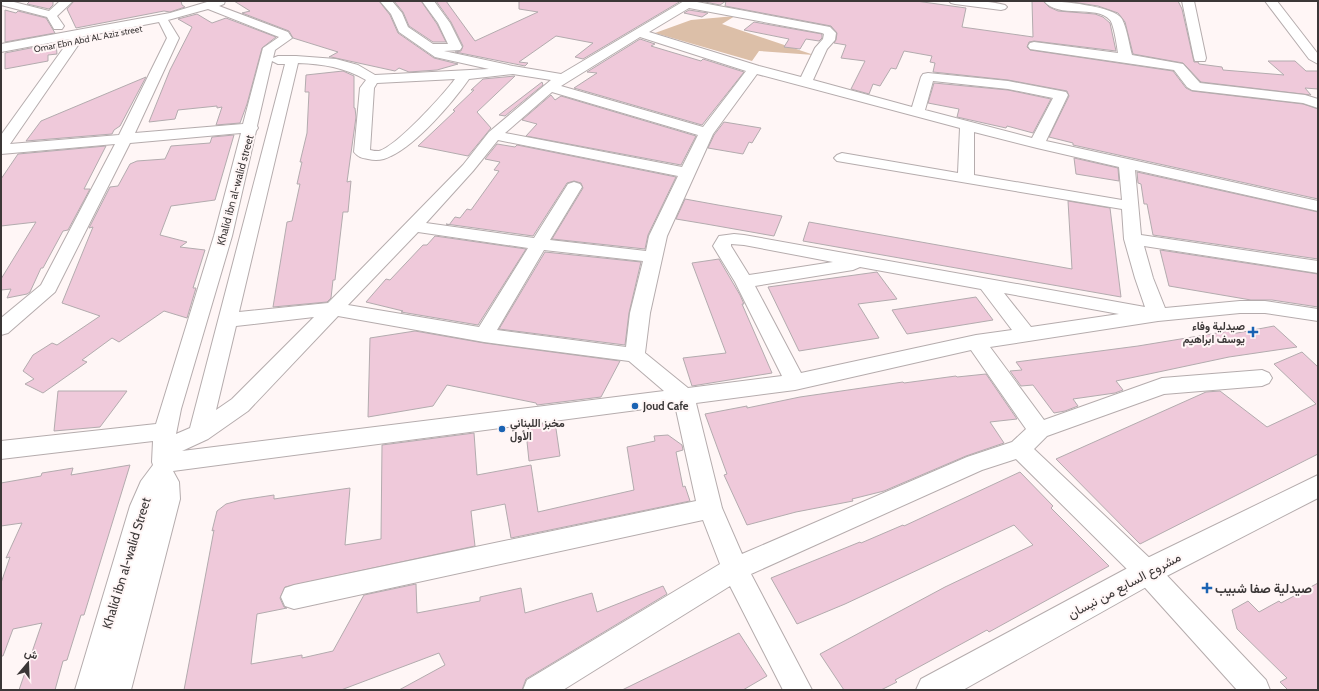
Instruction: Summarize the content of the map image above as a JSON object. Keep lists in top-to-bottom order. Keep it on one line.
{"streets":{"main road":["مشروع السابع من نيسان"],"street":["Omar Ebn Abd AL Aziz street","Khalid ibn al-walid street","Khalid ibn al-walid Street"]},"crossings":[["Khalid ibn al-walid street","Khalid ibn al-walid Street"]],"places":{"health":["صيدلية وفاء يوسف ابراهيم","صيدلية صفا شبيب"],"other":["Joud Cafe","مخبز اللبناني الأول"]},"north":"top"}
